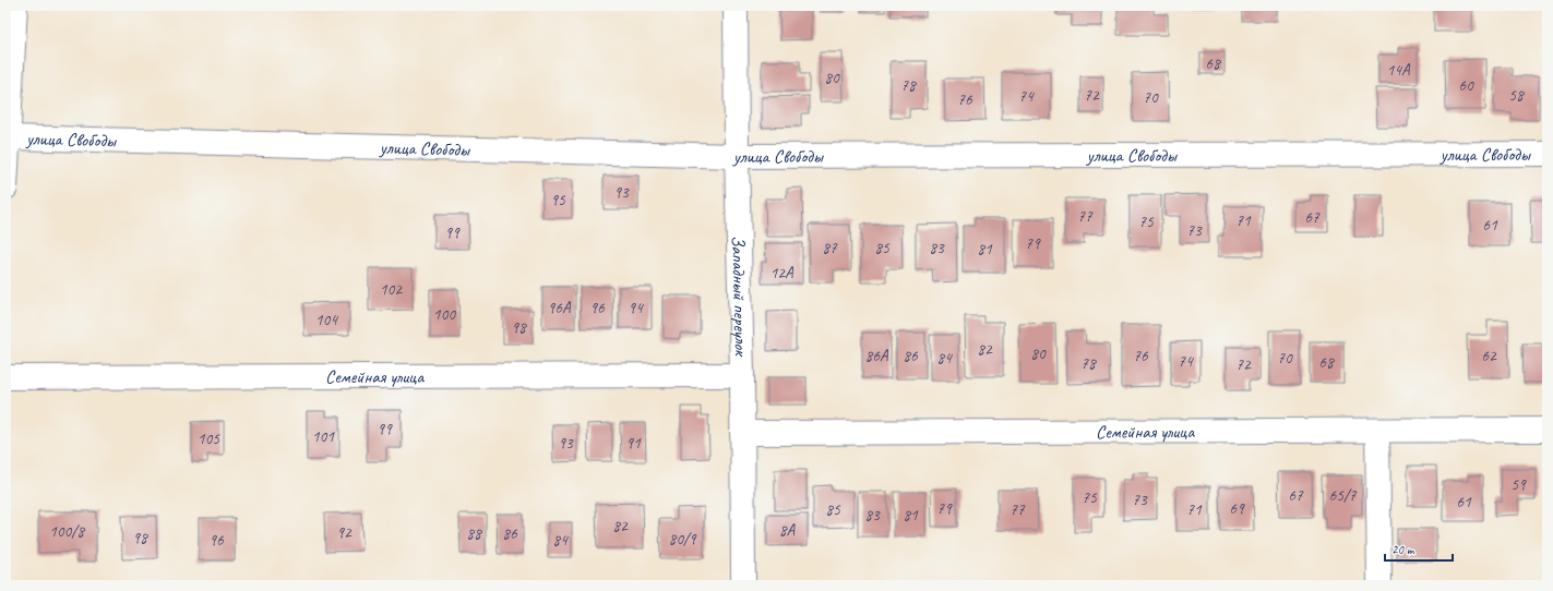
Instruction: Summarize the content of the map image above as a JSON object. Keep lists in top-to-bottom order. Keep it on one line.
{"streets":{"street":["улица Свободы","Западный переулок","Семейная улица"]},"crossings":[["улица Свободы","Западный переулок"],["Западный переулок","Семейная улица"]],"house_numbers":["68","14А","80","78","60","72","58","74","70","76","93","95","77","67","71","75","61","73","99","79","87","85","83","81","12А","102","96А","96","94","100","104","98","82","80","86А","86","76","62","84","70","74","68","78","72","99","101","105","93","91","59","67","65/7","75","73","61","79","69","85","77","71","83","81","82","8А","100/8","92","88","86","98","80/9","96","84"],"scale_bar":"20 m"}
